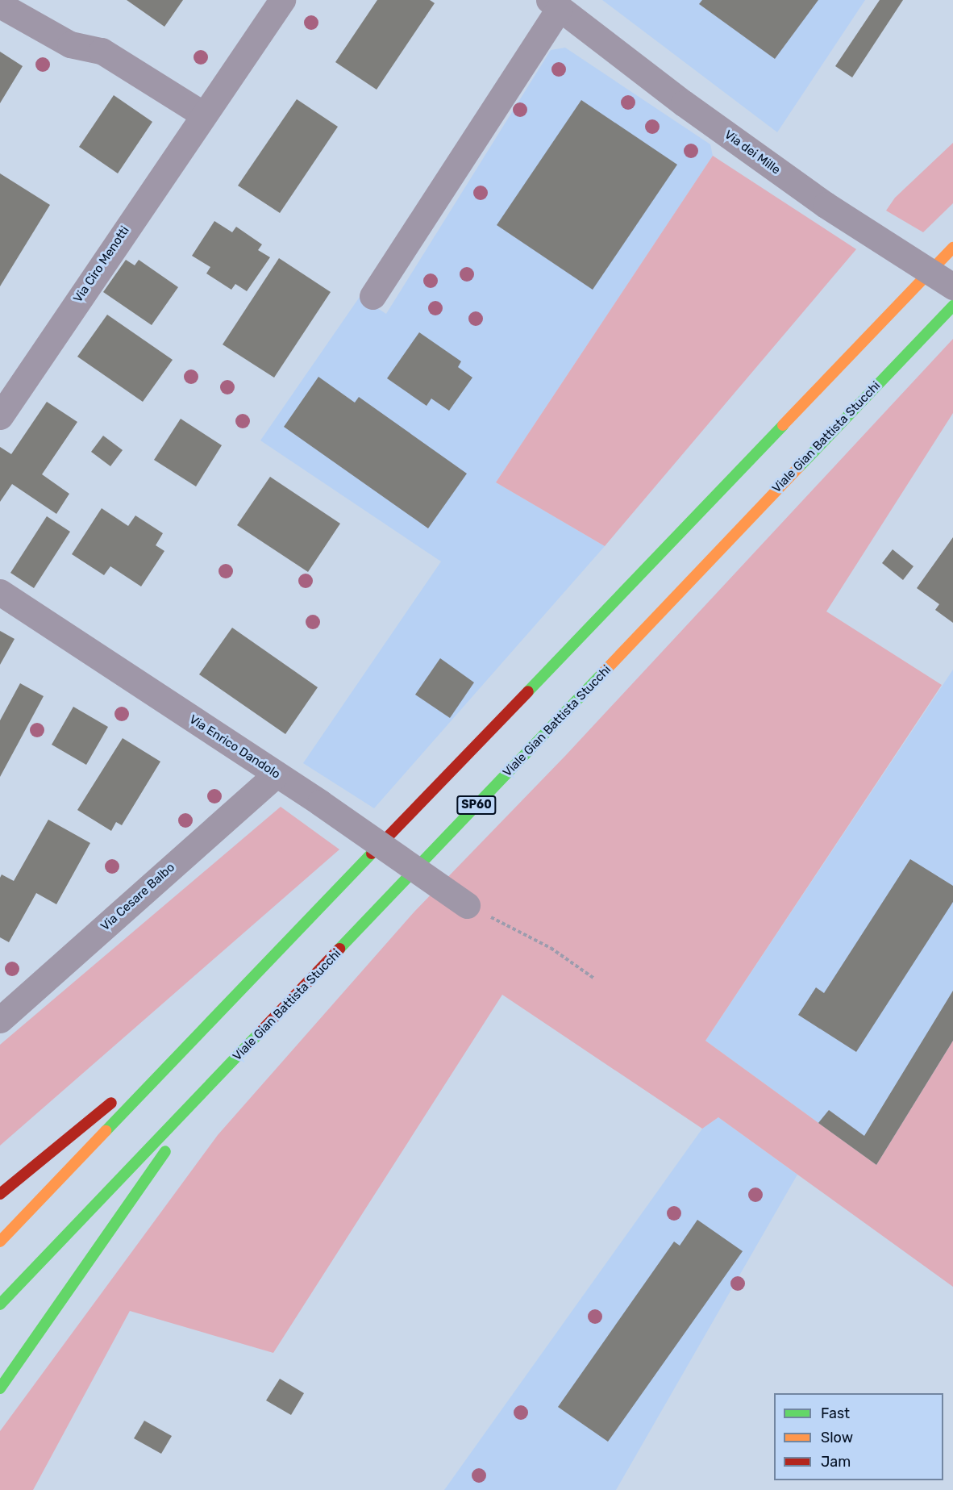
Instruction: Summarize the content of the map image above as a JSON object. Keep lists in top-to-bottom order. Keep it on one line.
{"streets":{"highway":["Viale Gian Battista Stucchi","SP60"],"street":["Via dei Mille","Via Ciro Menotti","Via Enrico Dandolo","Via Cesare Balbo"]},"crossings":[["Via Enrico Dandolo","Via Cesare Balbo"]],"legend":["Fast","Slow","Jam"]}
